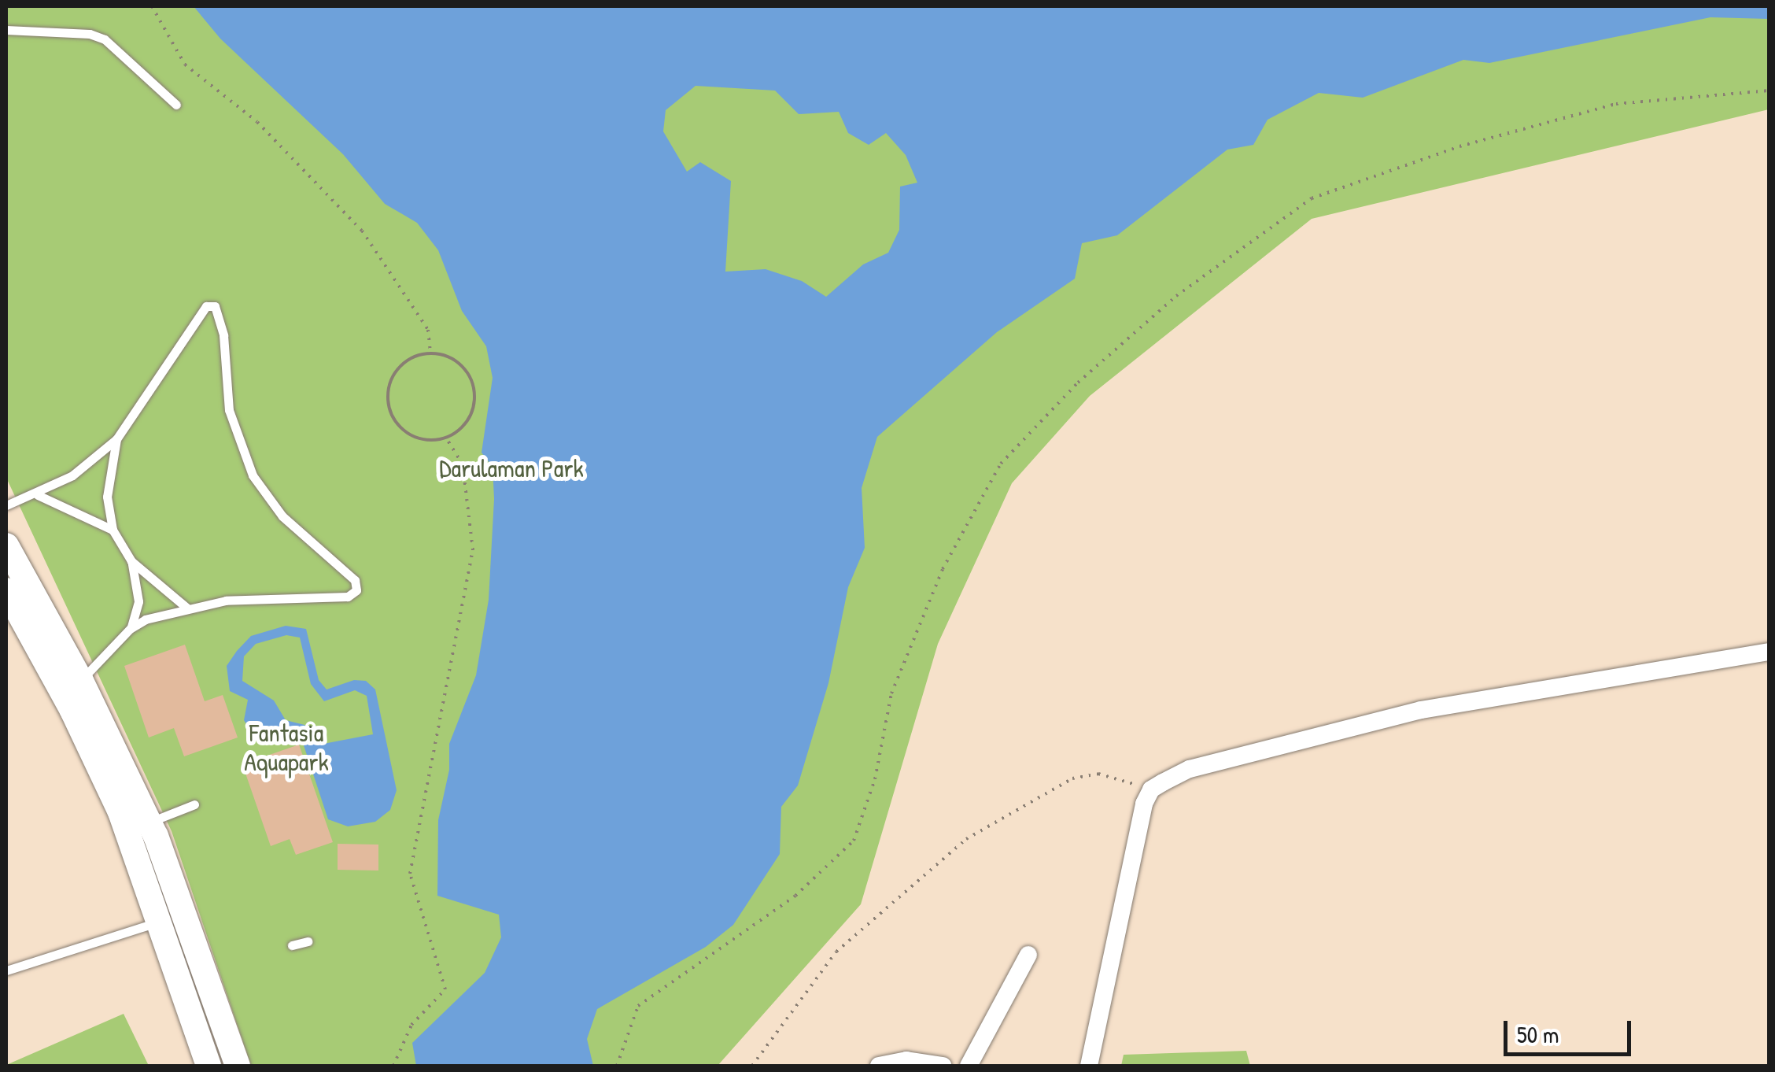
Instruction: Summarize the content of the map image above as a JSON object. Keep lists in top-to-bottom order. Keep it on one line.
{"parks":["Darulaman Park","Fantasia Aquapark"],"scale_bar":"50 m"}
